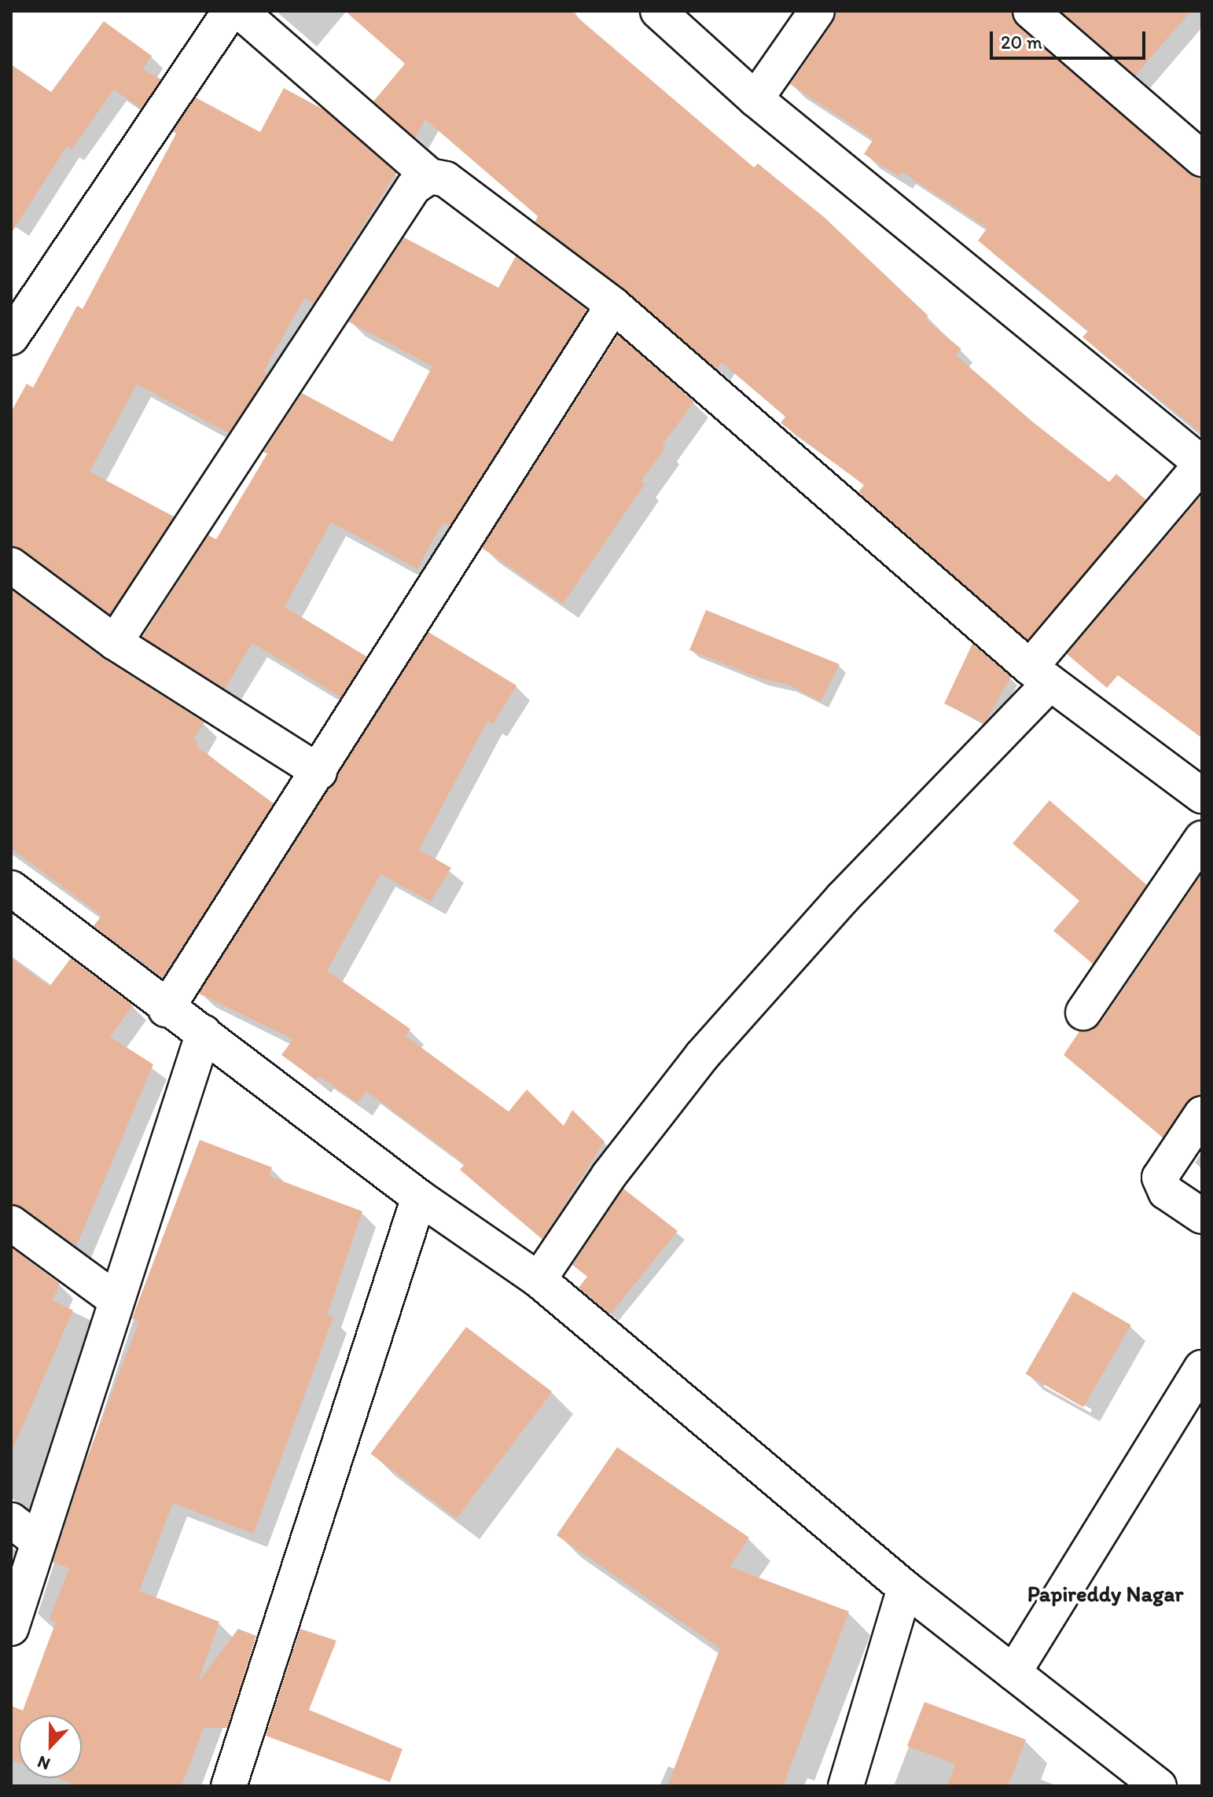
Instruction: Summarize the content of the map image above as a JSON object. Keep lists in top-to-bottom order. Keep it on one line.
{"districts":["Papireddy Nagar"],"scale_bar":"20 m","north":"bottom"}
